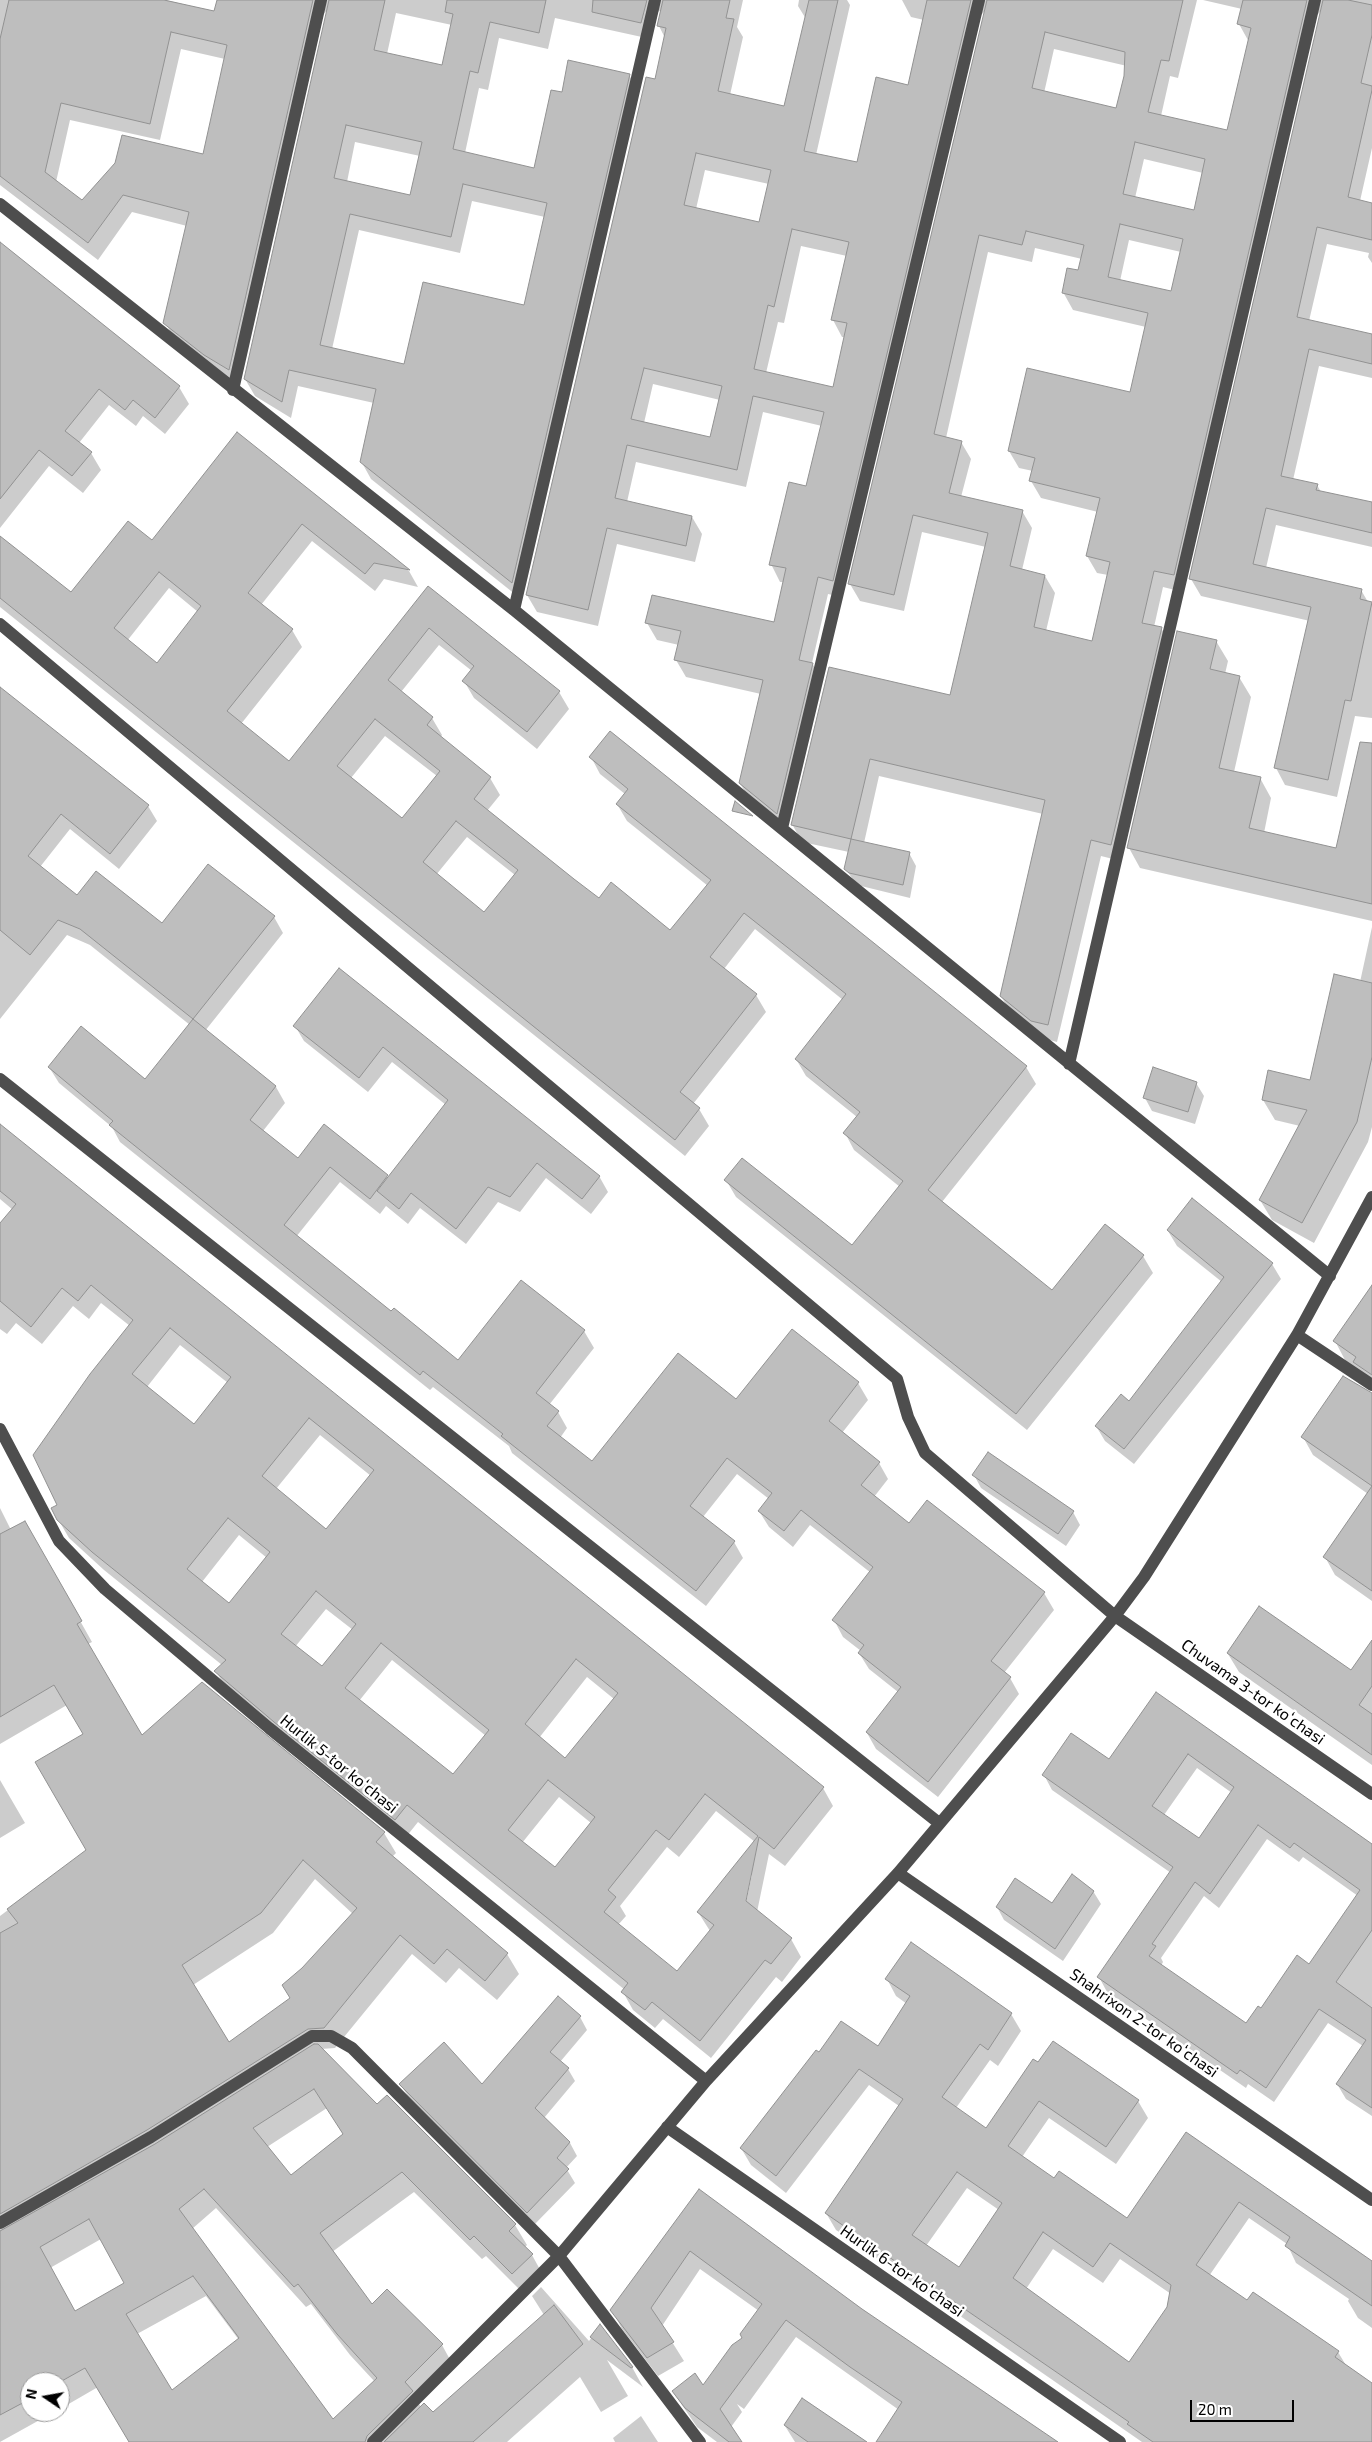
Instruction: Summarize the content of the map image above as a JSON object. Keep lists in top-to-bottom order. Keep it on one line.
{"streets":{"street":["Chuvama 3-tor koʻchasi","Hurlik 5-tor koʻchasi","Shahrixon 2-tor koʻchasi","Hurlik 6-tor koʻchasi"]},"scale_bar":"20 m","north":"left"}
